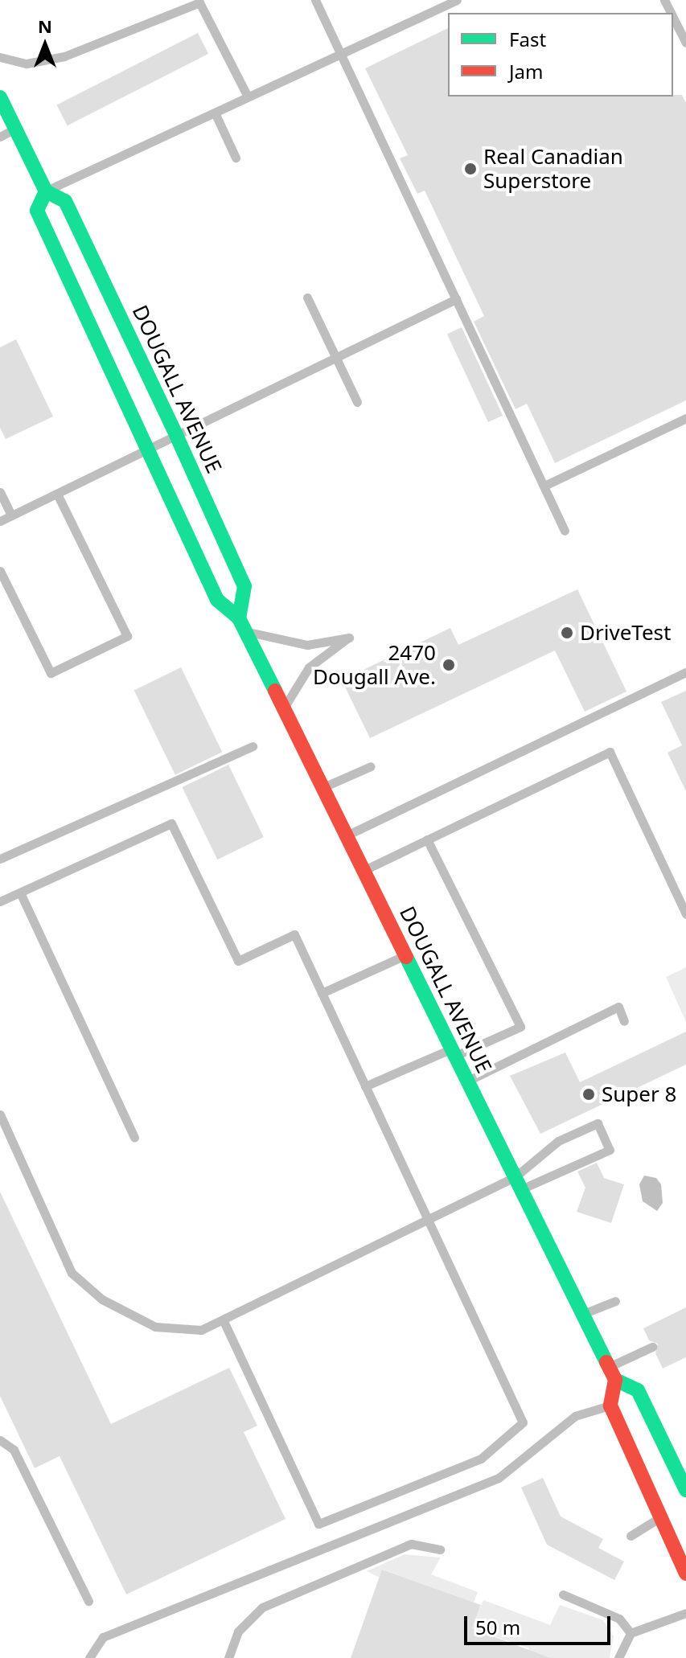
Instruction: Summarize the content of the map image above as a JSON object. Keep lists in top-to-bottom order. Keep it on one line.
{"streets":{"street":["DOUGALL AVENUE"]},"places":["Real Canadian Superstore","DriveTest","2470 Dougall Ave.","Super 8"],"legend":["Fast","Jam"],"scale_bar":"50 m","north":"top"}
